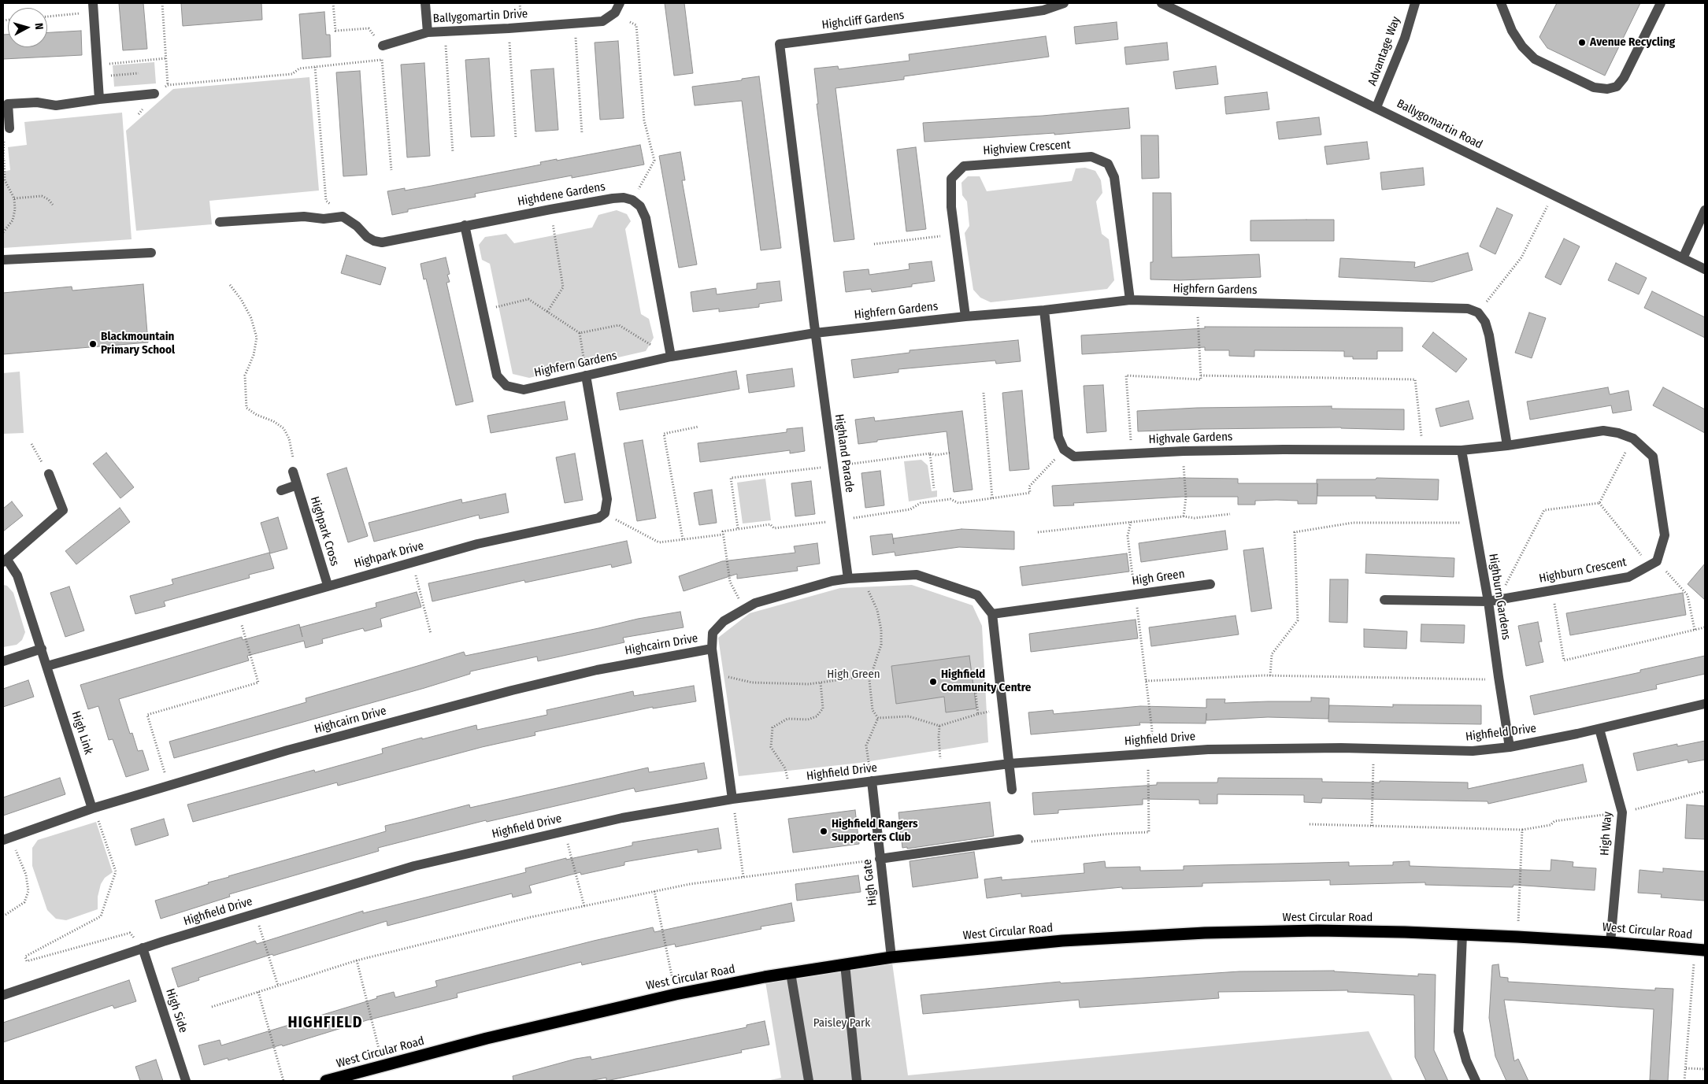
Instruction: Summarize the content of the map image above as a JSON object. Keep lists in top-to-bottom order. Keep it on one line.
{"streets":{"highway":["West Circular Road"],"street":["Ballygomartin Drive","Highcliff Gardens","Advantage Way","Ballygomartin Road","Highview Crescent","Highdene Gardens","Highfern Gardens","Highvale Gardens","Highland Parade","Highpark Cross","Highpark Drive","Highburn Crescent","High Green","Highburn Gardens","Highcairn Drive","High Link","Highfield Drive","High Way","High Gate","High Side"]},"crossings":[["Highcliff Gardens","Highfern Gardens"],["Highcliff Gardens","Highland Parade"],["Advantage Way","Ballygomartin Road"],["Highview Crescent","Highfern Gardens"],["Highdene Gardens","Highfern Gardens"],["Highfern Gardens","Highland Parade"],["Highvale Gardens","Highburn Gardens"],["Highpark Cross","Highpark Drive"],["Highpark Drive","High Link"],["Highburn Crescent","Highburn Gardens"],["Highburn Gardens","Highfield Drive"],["Highcairn Drive","High Link"],["Highfield Drive","High Way"],["Highfield Drive","High Gate"],["Highfield Drive","High Side"],["High Way","West Circular Road"],["High Gate","West Circular Road"]],"districts":["HIGHFIELD"],"parks":["High Green","Paisley Park"],"places":["Avenue Recycling","Blackmountain Primary School","Highfield Community Centre","Highfield Rangers Supporters Club"],"north":"right"}
